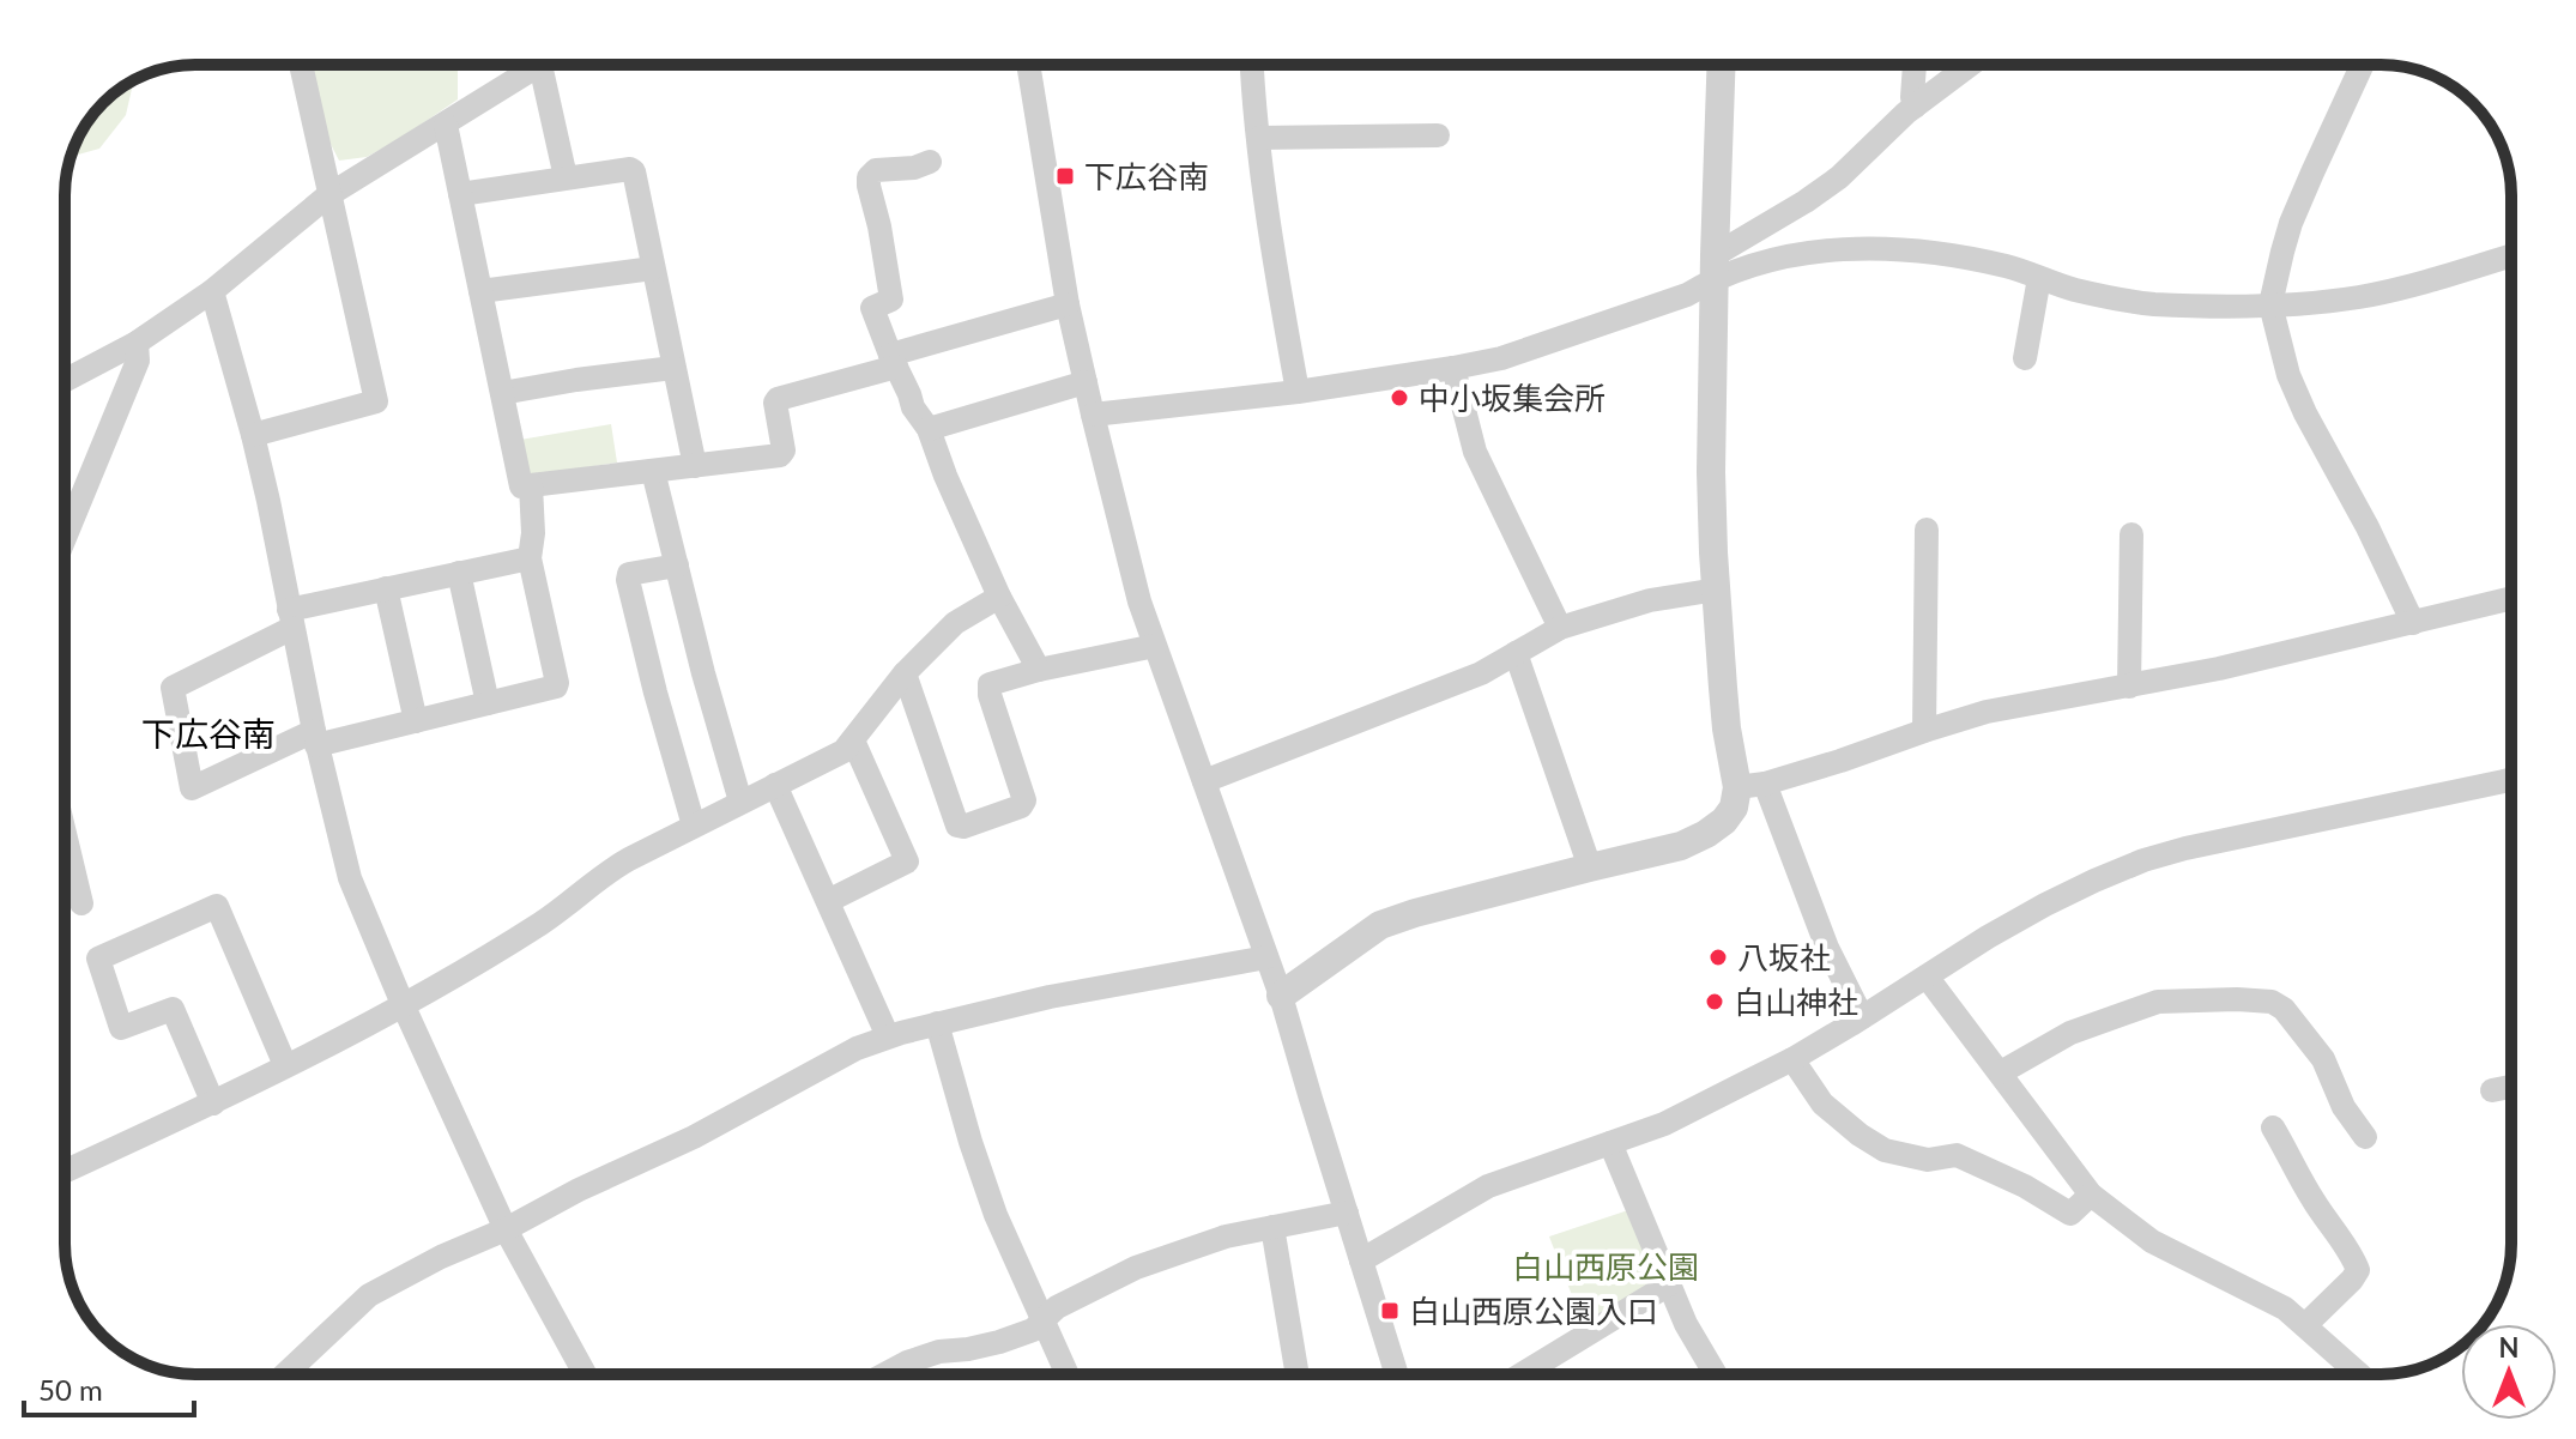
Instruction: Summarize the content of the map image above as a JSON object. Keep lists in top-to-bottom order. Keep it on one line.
{"districts":["下広谷南"],"parks":["白山西原公園"],"places":{"transit":["下広谷南","白山西原公園入口"],"other":["中小坂集会所","八坂社","白山神社"]},"scale_bar":"50 m","north":"top"}
